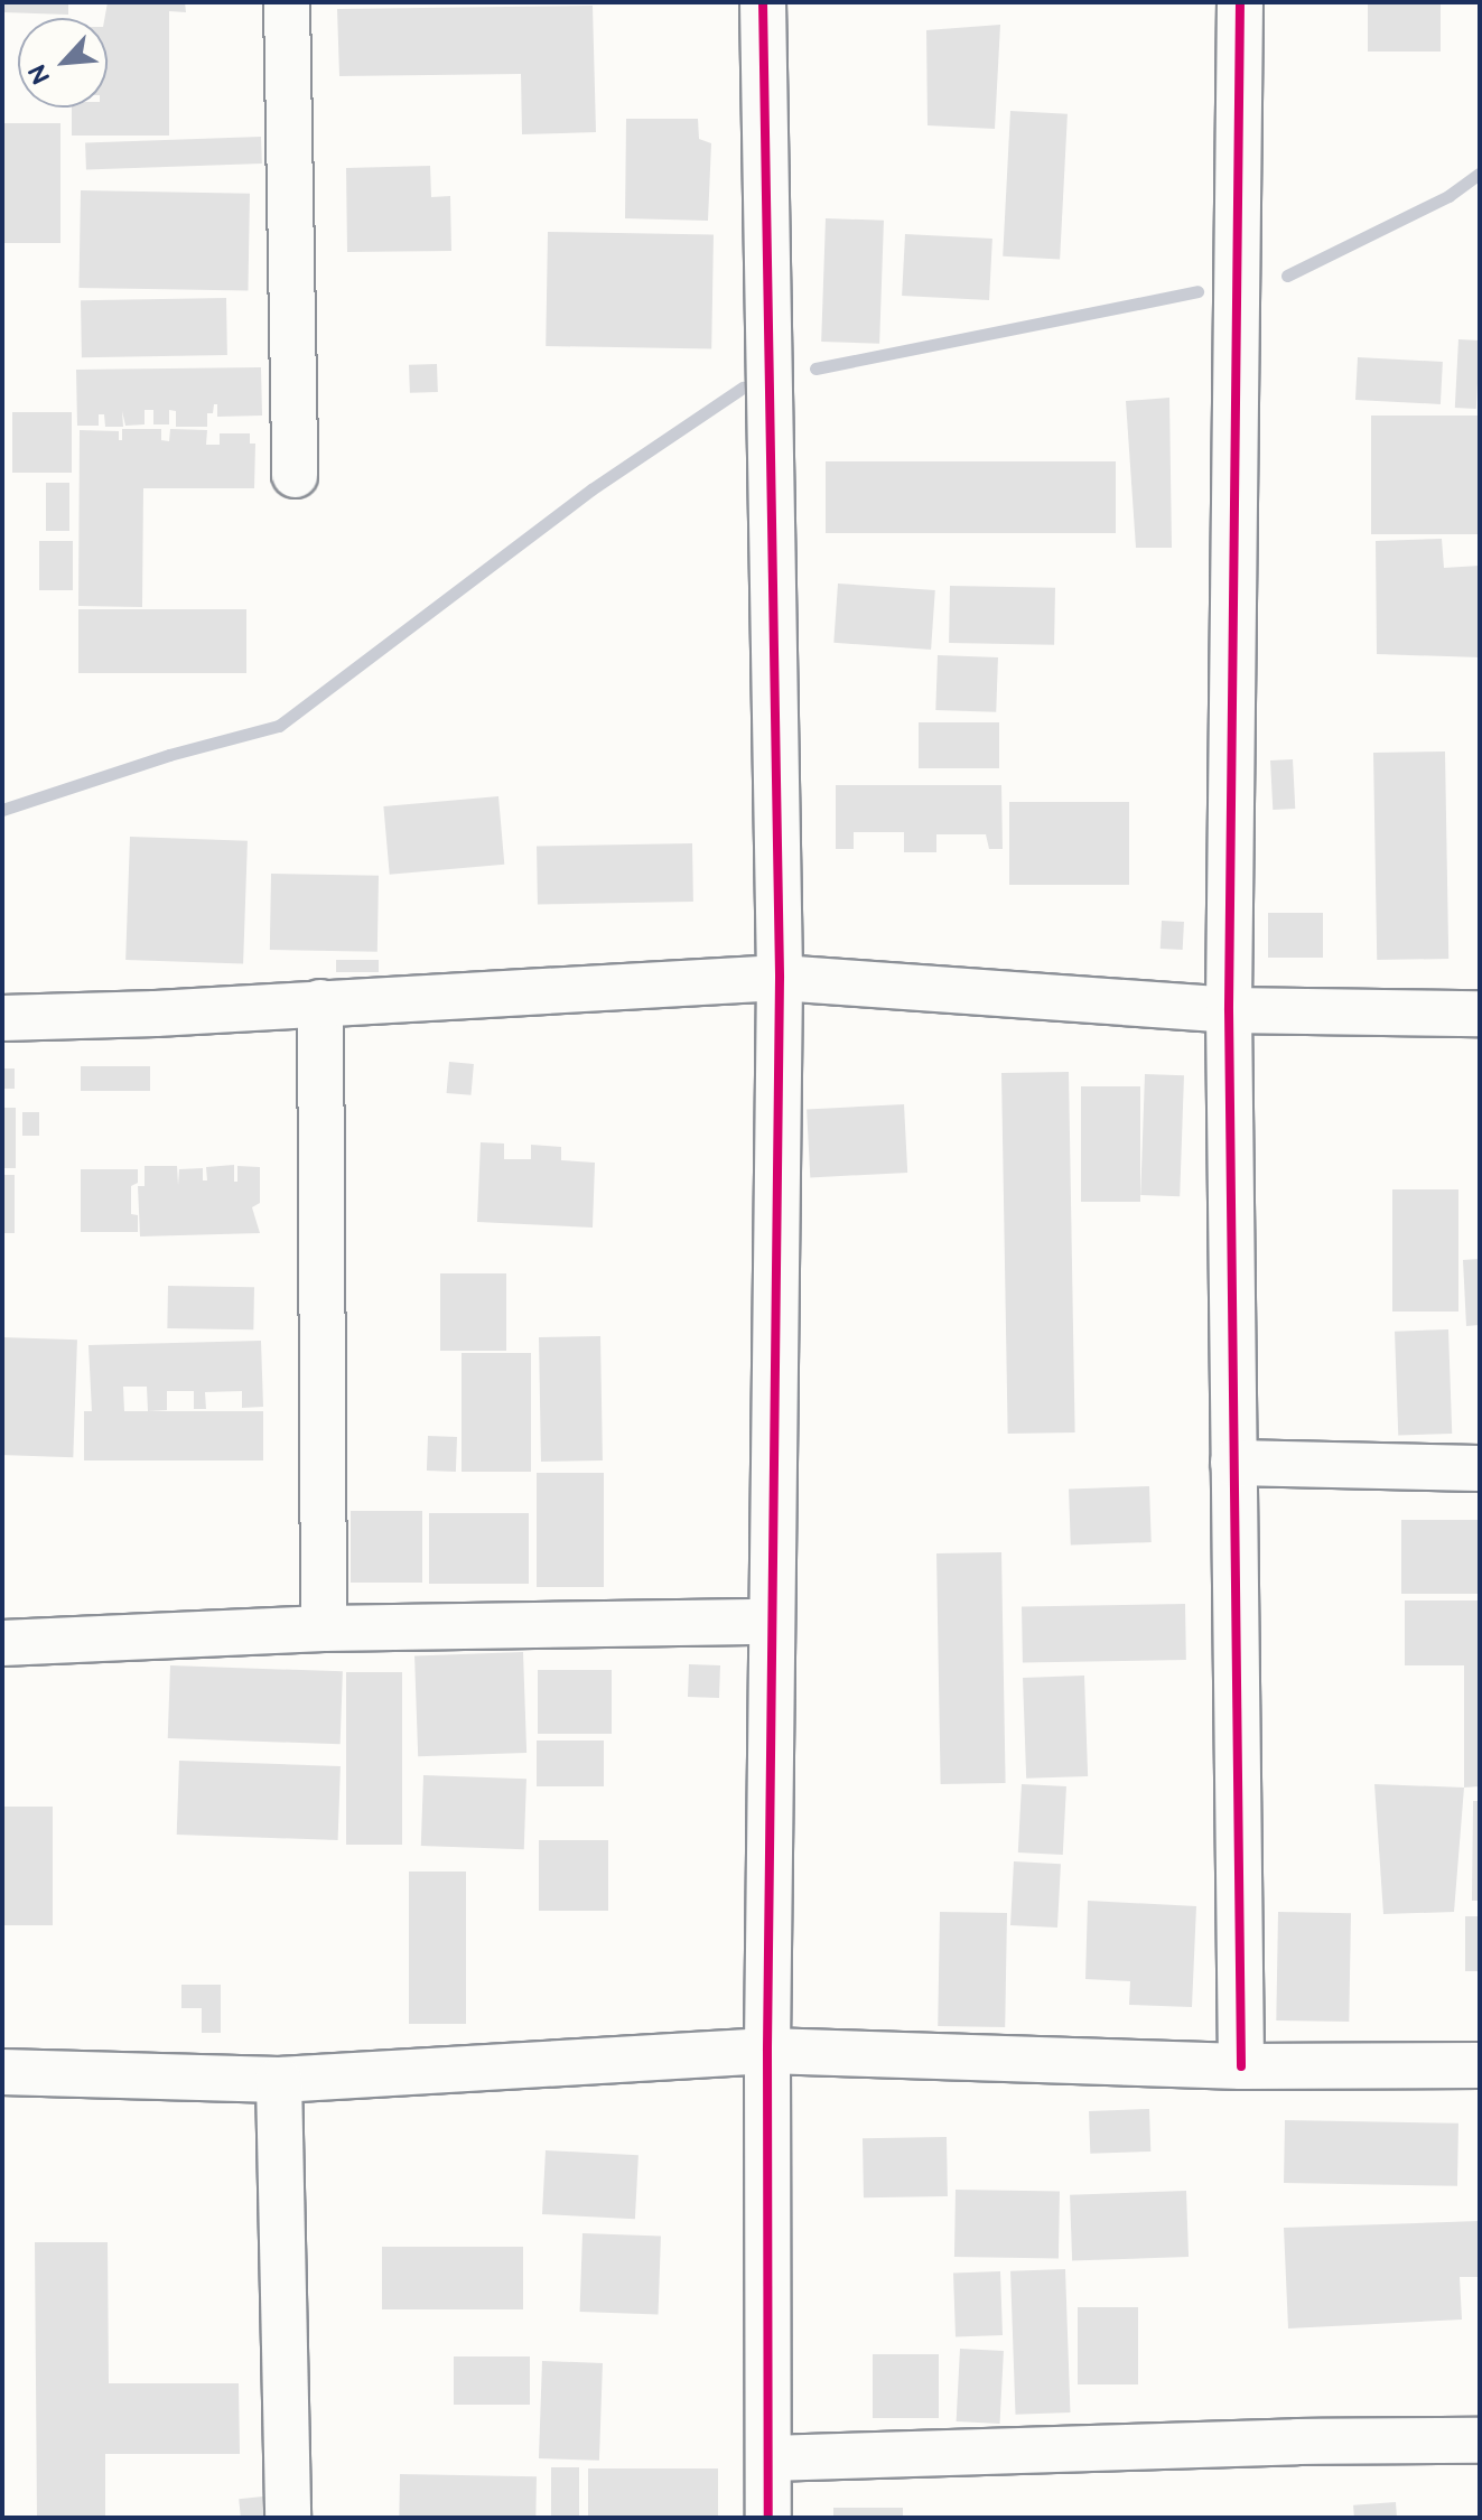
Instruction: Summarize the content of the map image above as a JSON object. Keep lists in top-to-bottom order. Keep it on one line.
{"north":"bottom left"}
